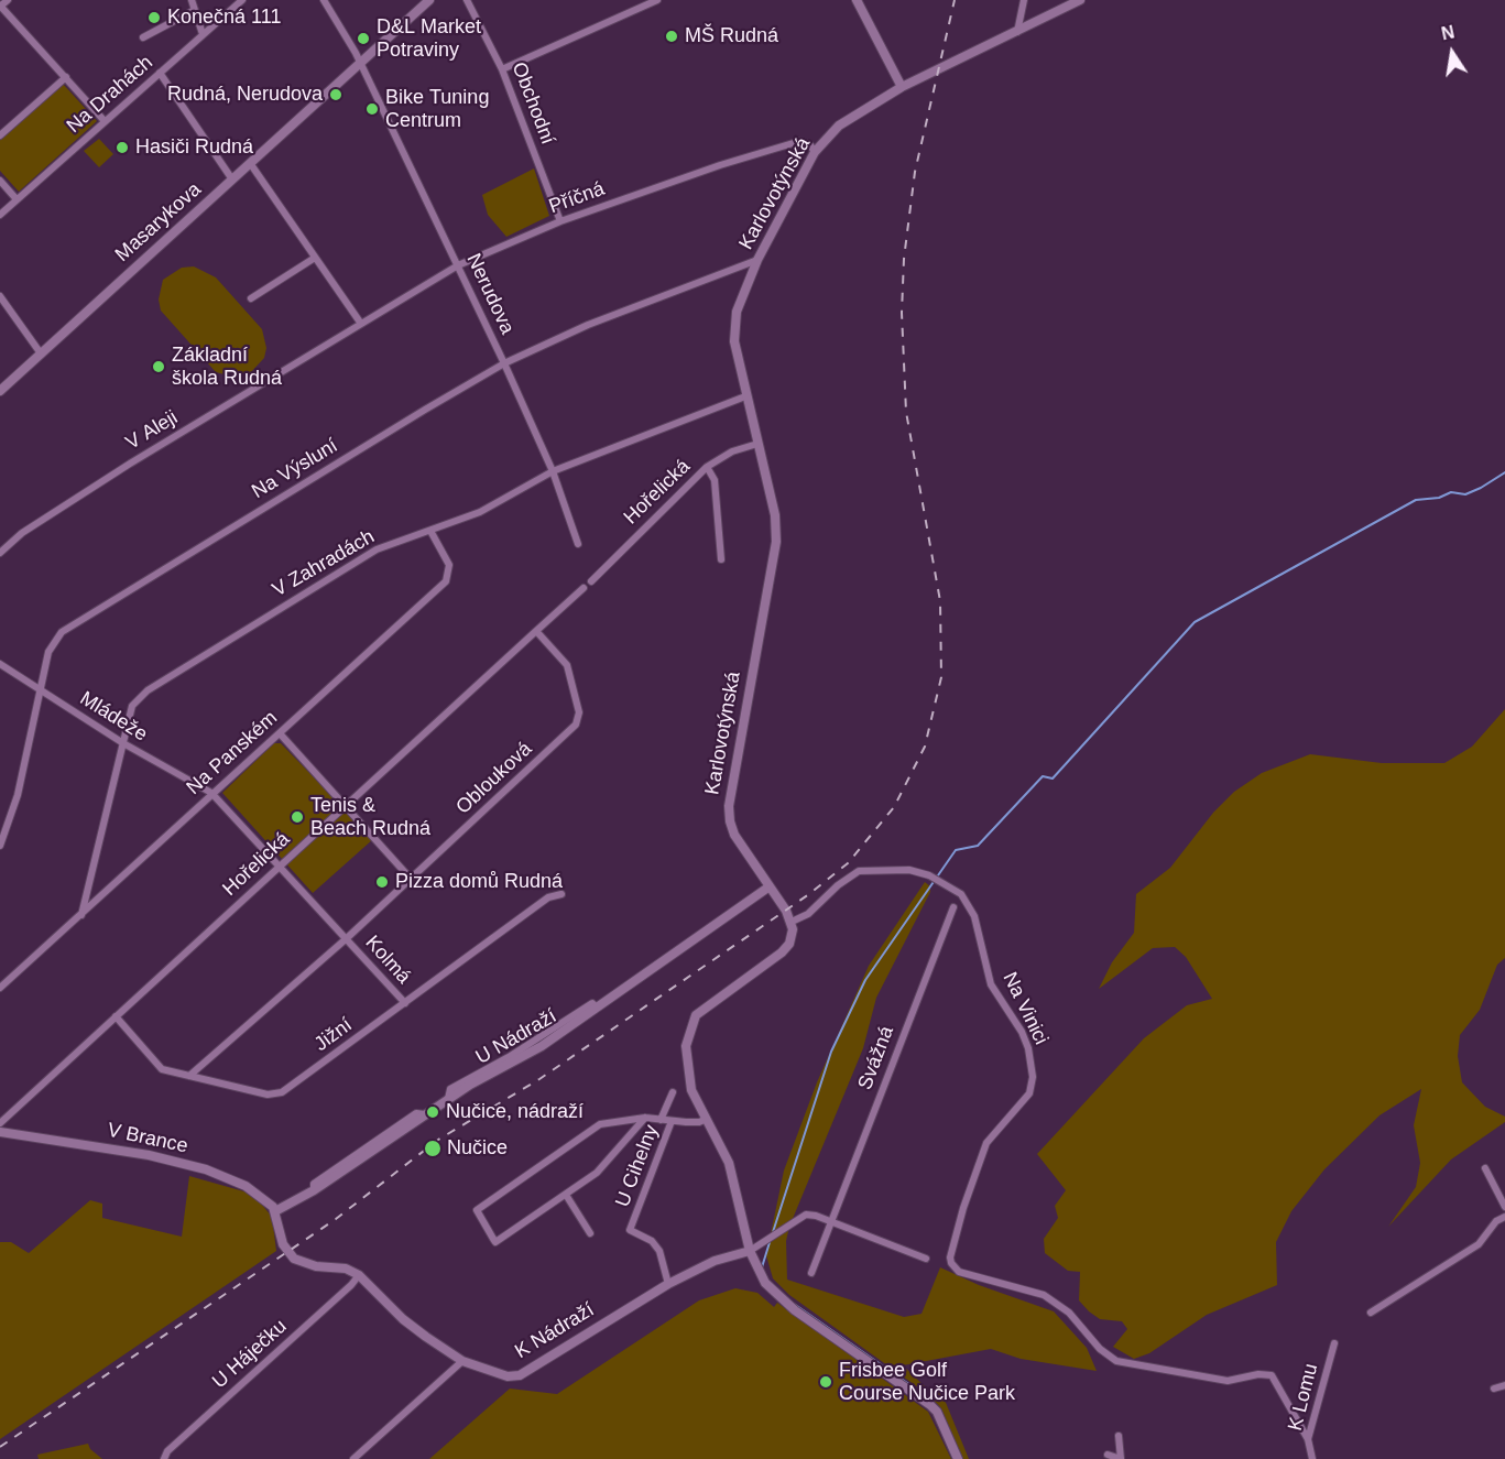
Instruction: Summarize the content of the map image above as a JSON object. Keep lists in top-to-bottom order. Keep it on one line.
{"streets":{"street":["Na Drahách","Obchodní","Karlovotýnská","Příčná","Masarykova","Nerudova","V Aleji","Na Výsluní","Hořelická","V Zahradách","Mládeže","Na Panském","Oblouková","Kolmá","Na Vinici","Jižní","U Nádraží","Svážná","V Brance","U Cihelny","K Nádraží","U Háječku","K Lomu"]},"crossings":[["Obchodní","Příčná"],["Karlovotýnská","Příčná"],["Karlovotýnská","Na Výsluní"],["Karlovotýnská","Hořelická"],["Karlovotýnská","V Zahradách"],["Karlovotýnská","Na Vinici"],["Karlovotýnská","U Nádraží"],["Příčná","Nerudova"],["Příčná","V Aleji"],["Masarykova","Nerudova"],["Nerudova","Na Výsluní"],["Nerudova","V Zahradách"],["Na Výsluní","Mládeže"],["Hořelická","Mládeže"],["Hořelická","Oblouková"],["Hořelická","Kolmá"],["Hořelická","Jižní"],["V Zahradách","Mládeže"],["V Zahradách","Na Panském"],["Mládeže","Na Panském"],["Mládeže","Kolmá"],["Oblouková","Kolmá"],["Oblouková","Jižní"],["Kolmá","Jižní"],["Na Vinici","K Lomu"],["U Nádraží","V Brance"],["U Cihelny","K Nádraží"],["K Nádraží","U Háječku"]],"places":["Konečná 111","MŠ Rudná","D&L Market Potraviny","Rudná, Nerudova","Bike Tuning Centrum","Hasiči Rudná","Základní škola Rudná","Tenis & Beach Rudná","Pizza domů Rudná","Nučice, nádraží","Nučice","Frisbee Golf Course Nučice Park"],"north":"top"}
